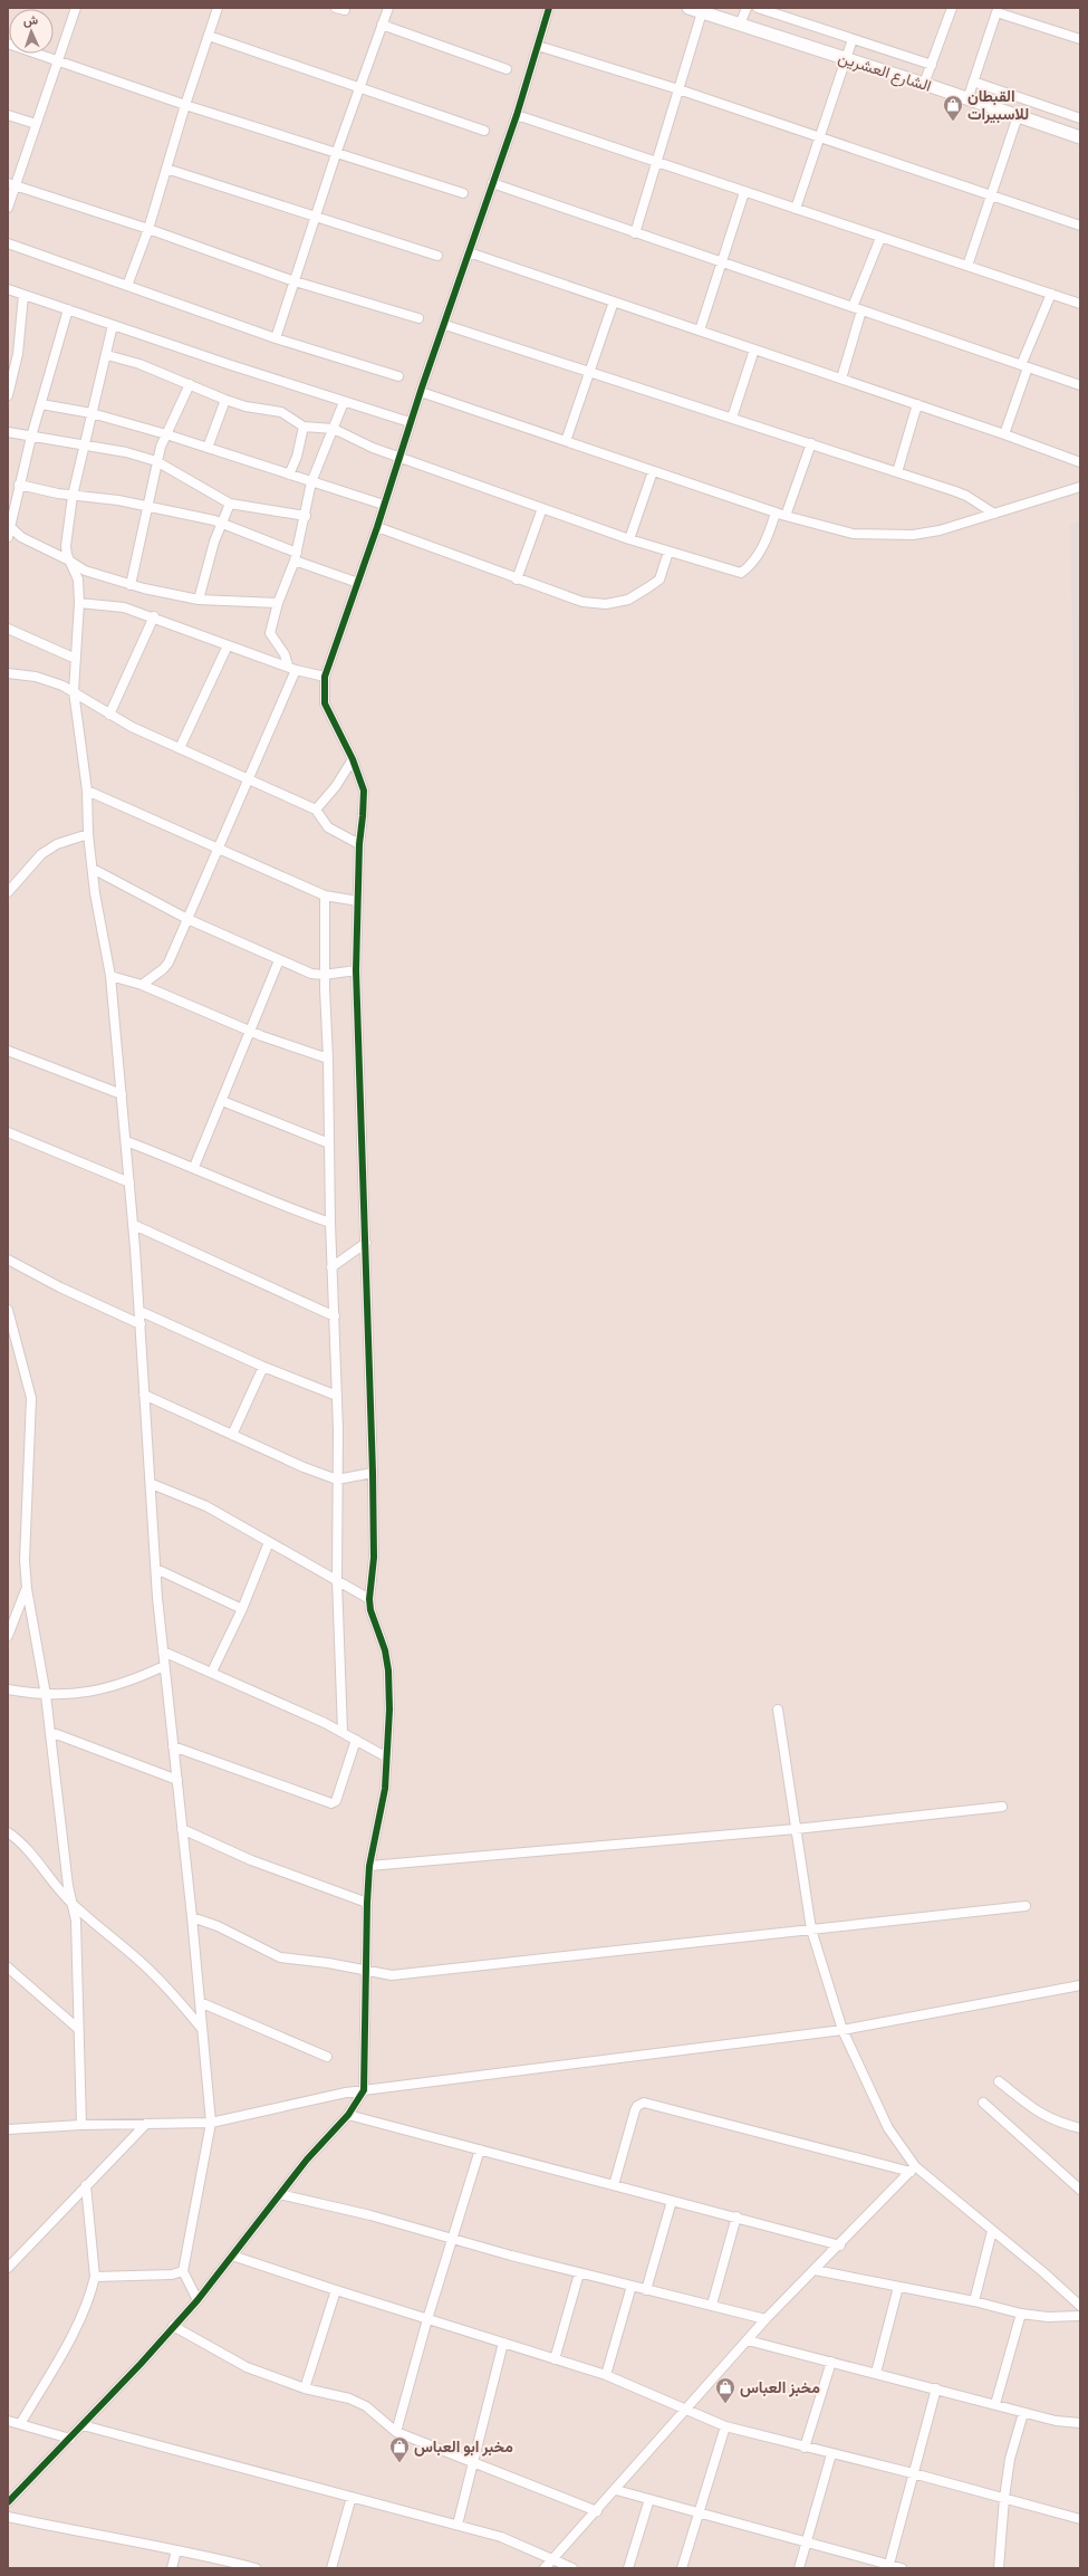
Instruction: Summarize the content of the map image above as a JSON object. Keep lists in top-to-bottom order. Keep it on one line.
{"streets":{"street":["الشارع العشرين"]},"places":{"shop":["القبطان للاسبيرات","مخبز العباس","مخبر ابو العباس"]},"north":"top"}
